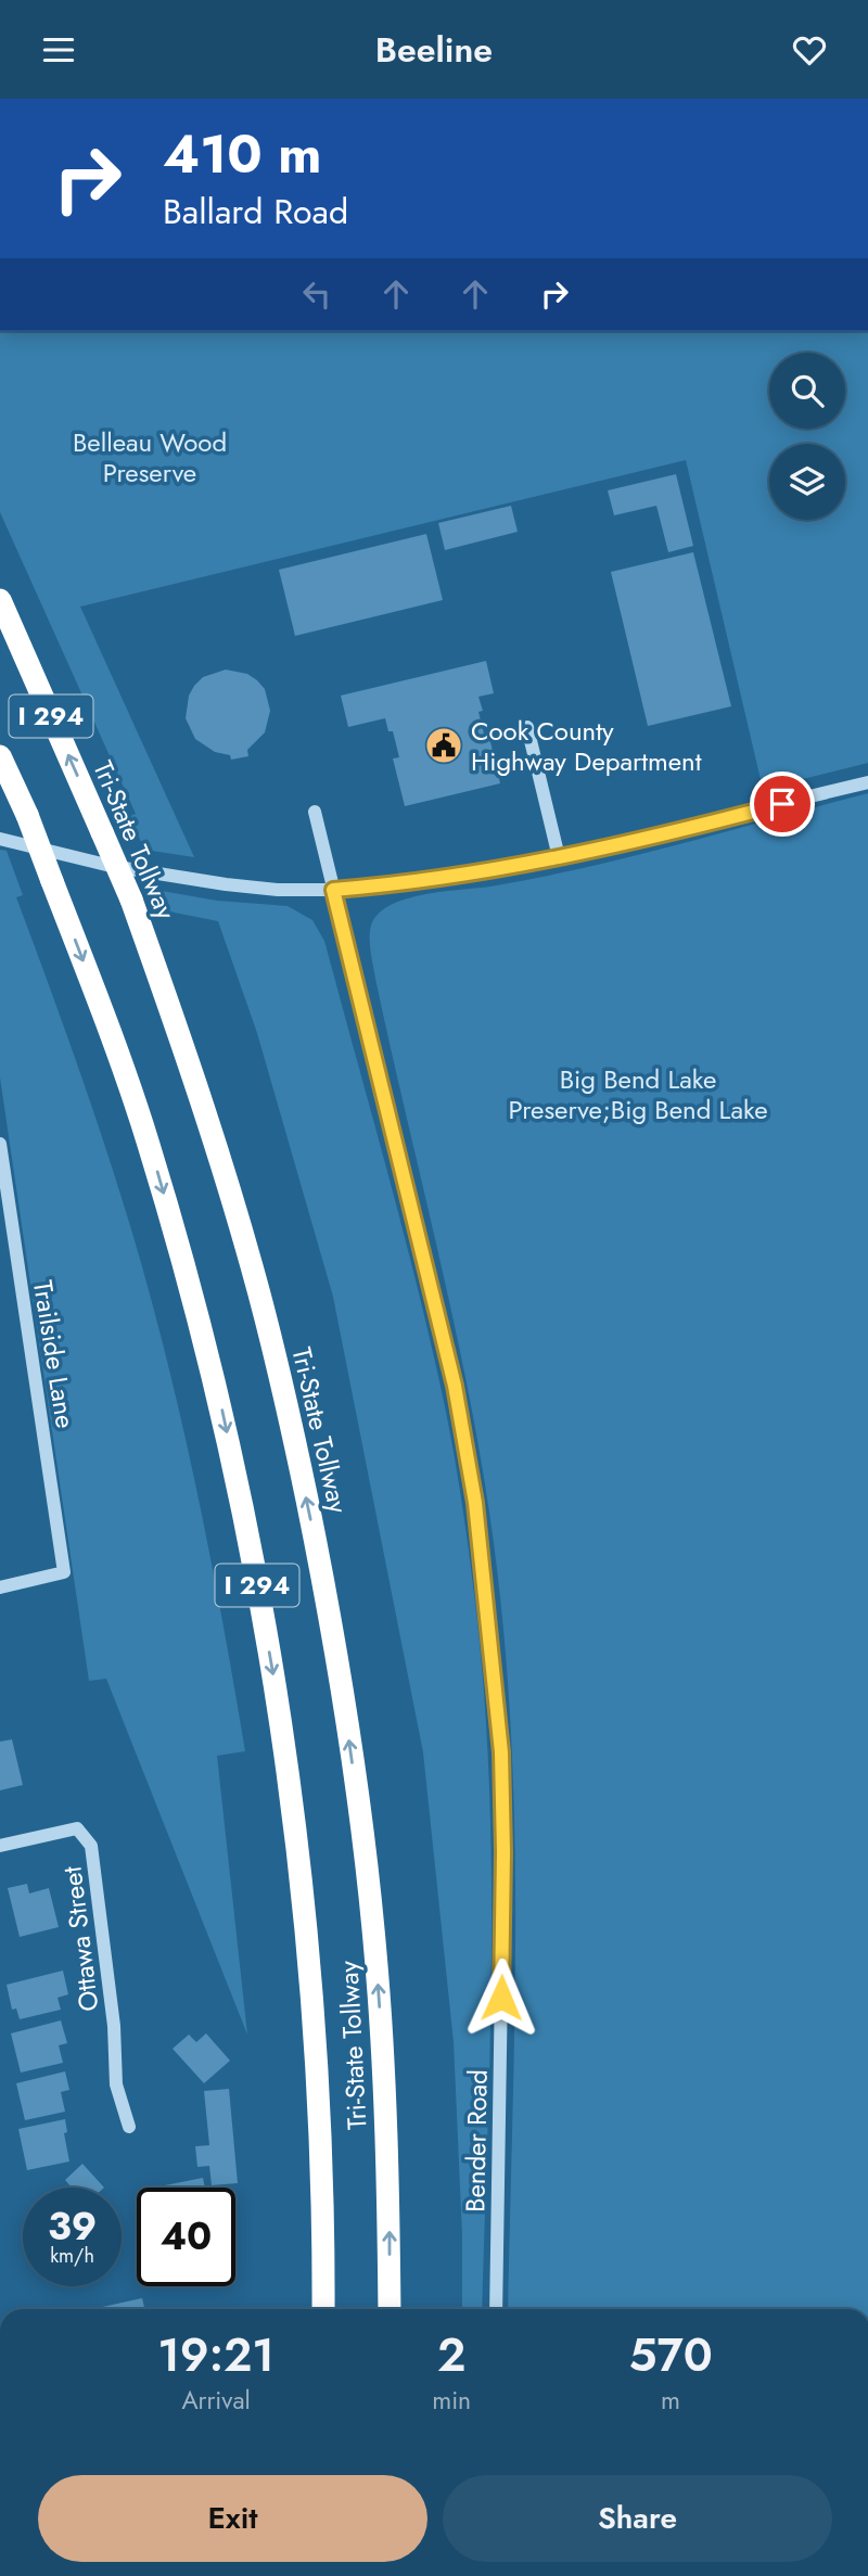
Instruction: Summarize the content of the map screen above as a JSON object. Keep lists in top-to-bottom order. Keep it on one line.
{"streets":{"highway":["I 294","Tri-State Tollway"],"street":["Trailside Lane","Ottawa Street","Bender Road"]},"parks":["Belleau Wood Preserve","Big Bend Lake Preserve;Big Bend Lake"],"places":{"public building":["Cook County Highway Department"]},"page":{"header":"Beeline","turn":["410 m","Ballard Road"],"speed":"39 km/h","limit":"40","eta":["19:21","Arrival","2","min","570","m"],"buttons":["Exit","Share"]}}
